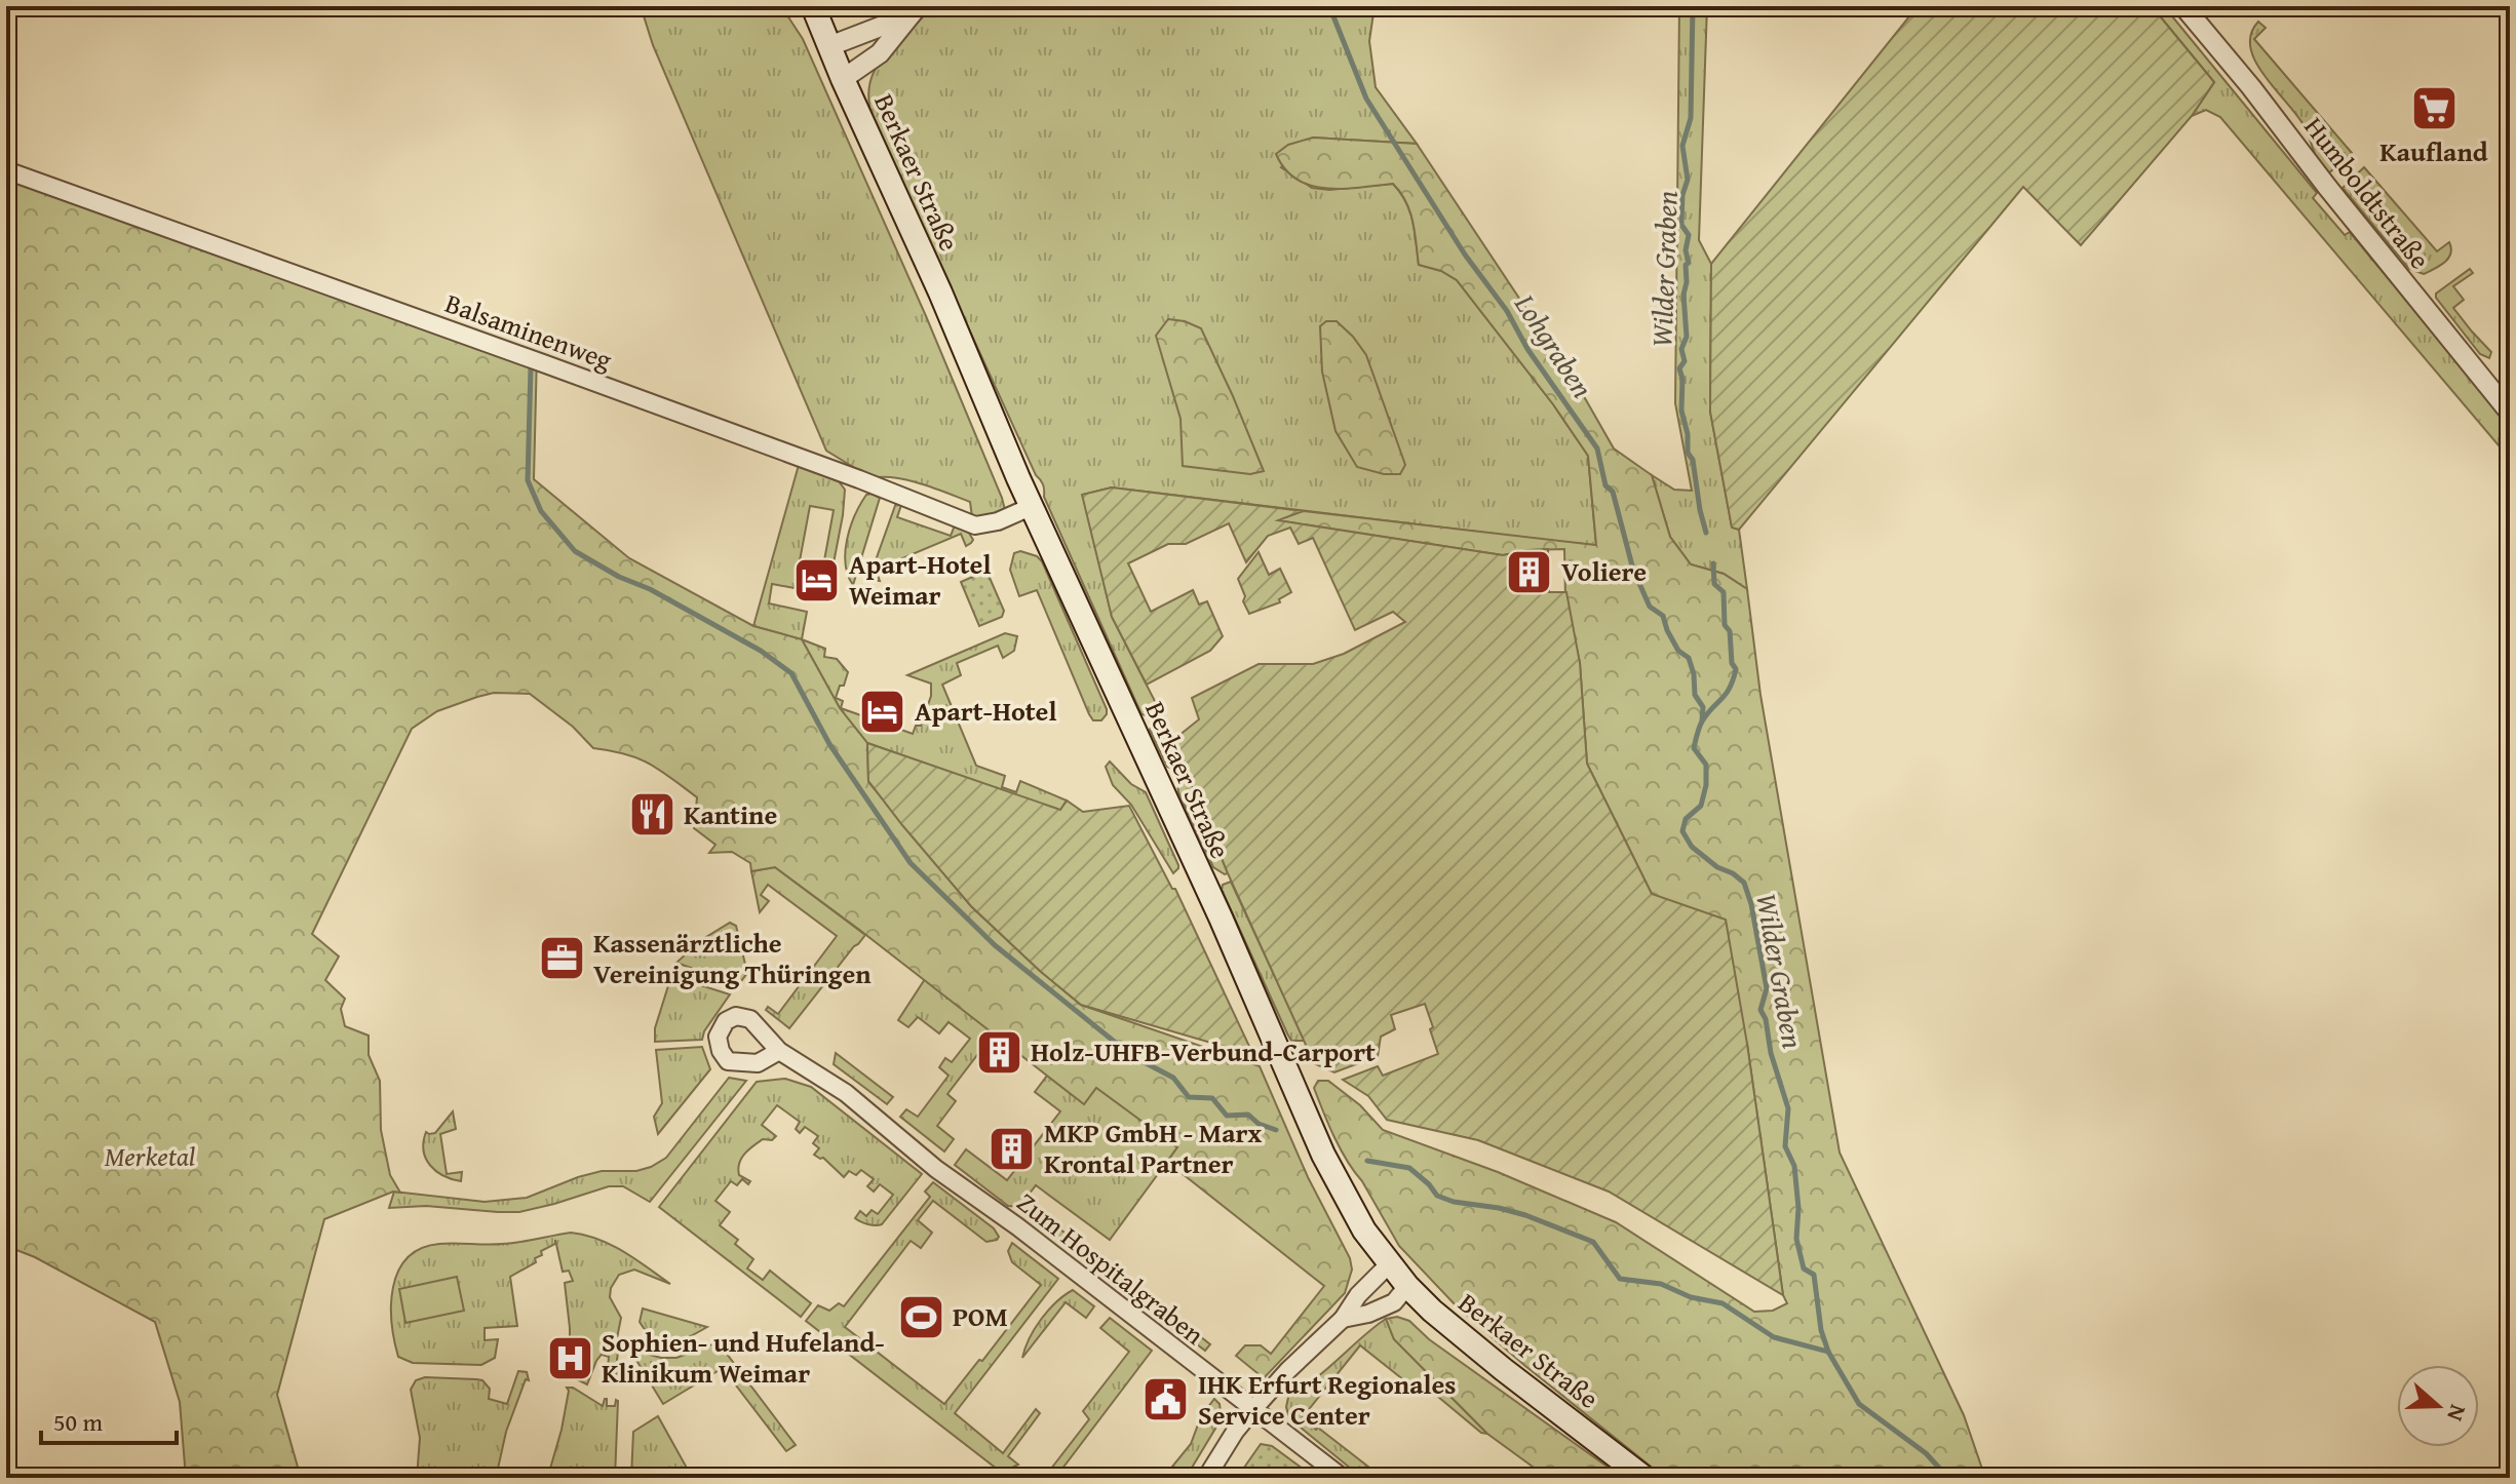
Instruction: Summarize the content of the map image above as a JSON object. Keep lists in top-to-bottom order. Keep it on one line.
{"streets":{"main road":["Berkaer Straße"],"street":["Humboldtstraße","Balsaminenweg","Zum Hospitalgraben"]},"crossings":[["Berkaer Straße","Balsaminenweg"]],"water":["Wilder Graben","Lohgraben"],"parks":["Merketal"],"places":{"supermarket":["Kaufland"],"building":["Voliere","Holz-UHFB-Verbund-Carport","MKP GmbH - Marx Krontal Partner"],"hotel":["Apart-Hotel Weimar","Apart-Hotel"],"restaurant":["Kantine"],"office":["Kassenärztliche Vereinigung Thüringen"],"sports":["POM"],"hospital":["Sophien- und Hufeland- Klinikum Weimar"],"public building":["IHK Erfurt Regionales Service Center"]},"scale_bar":"50 m","north":"right"}
